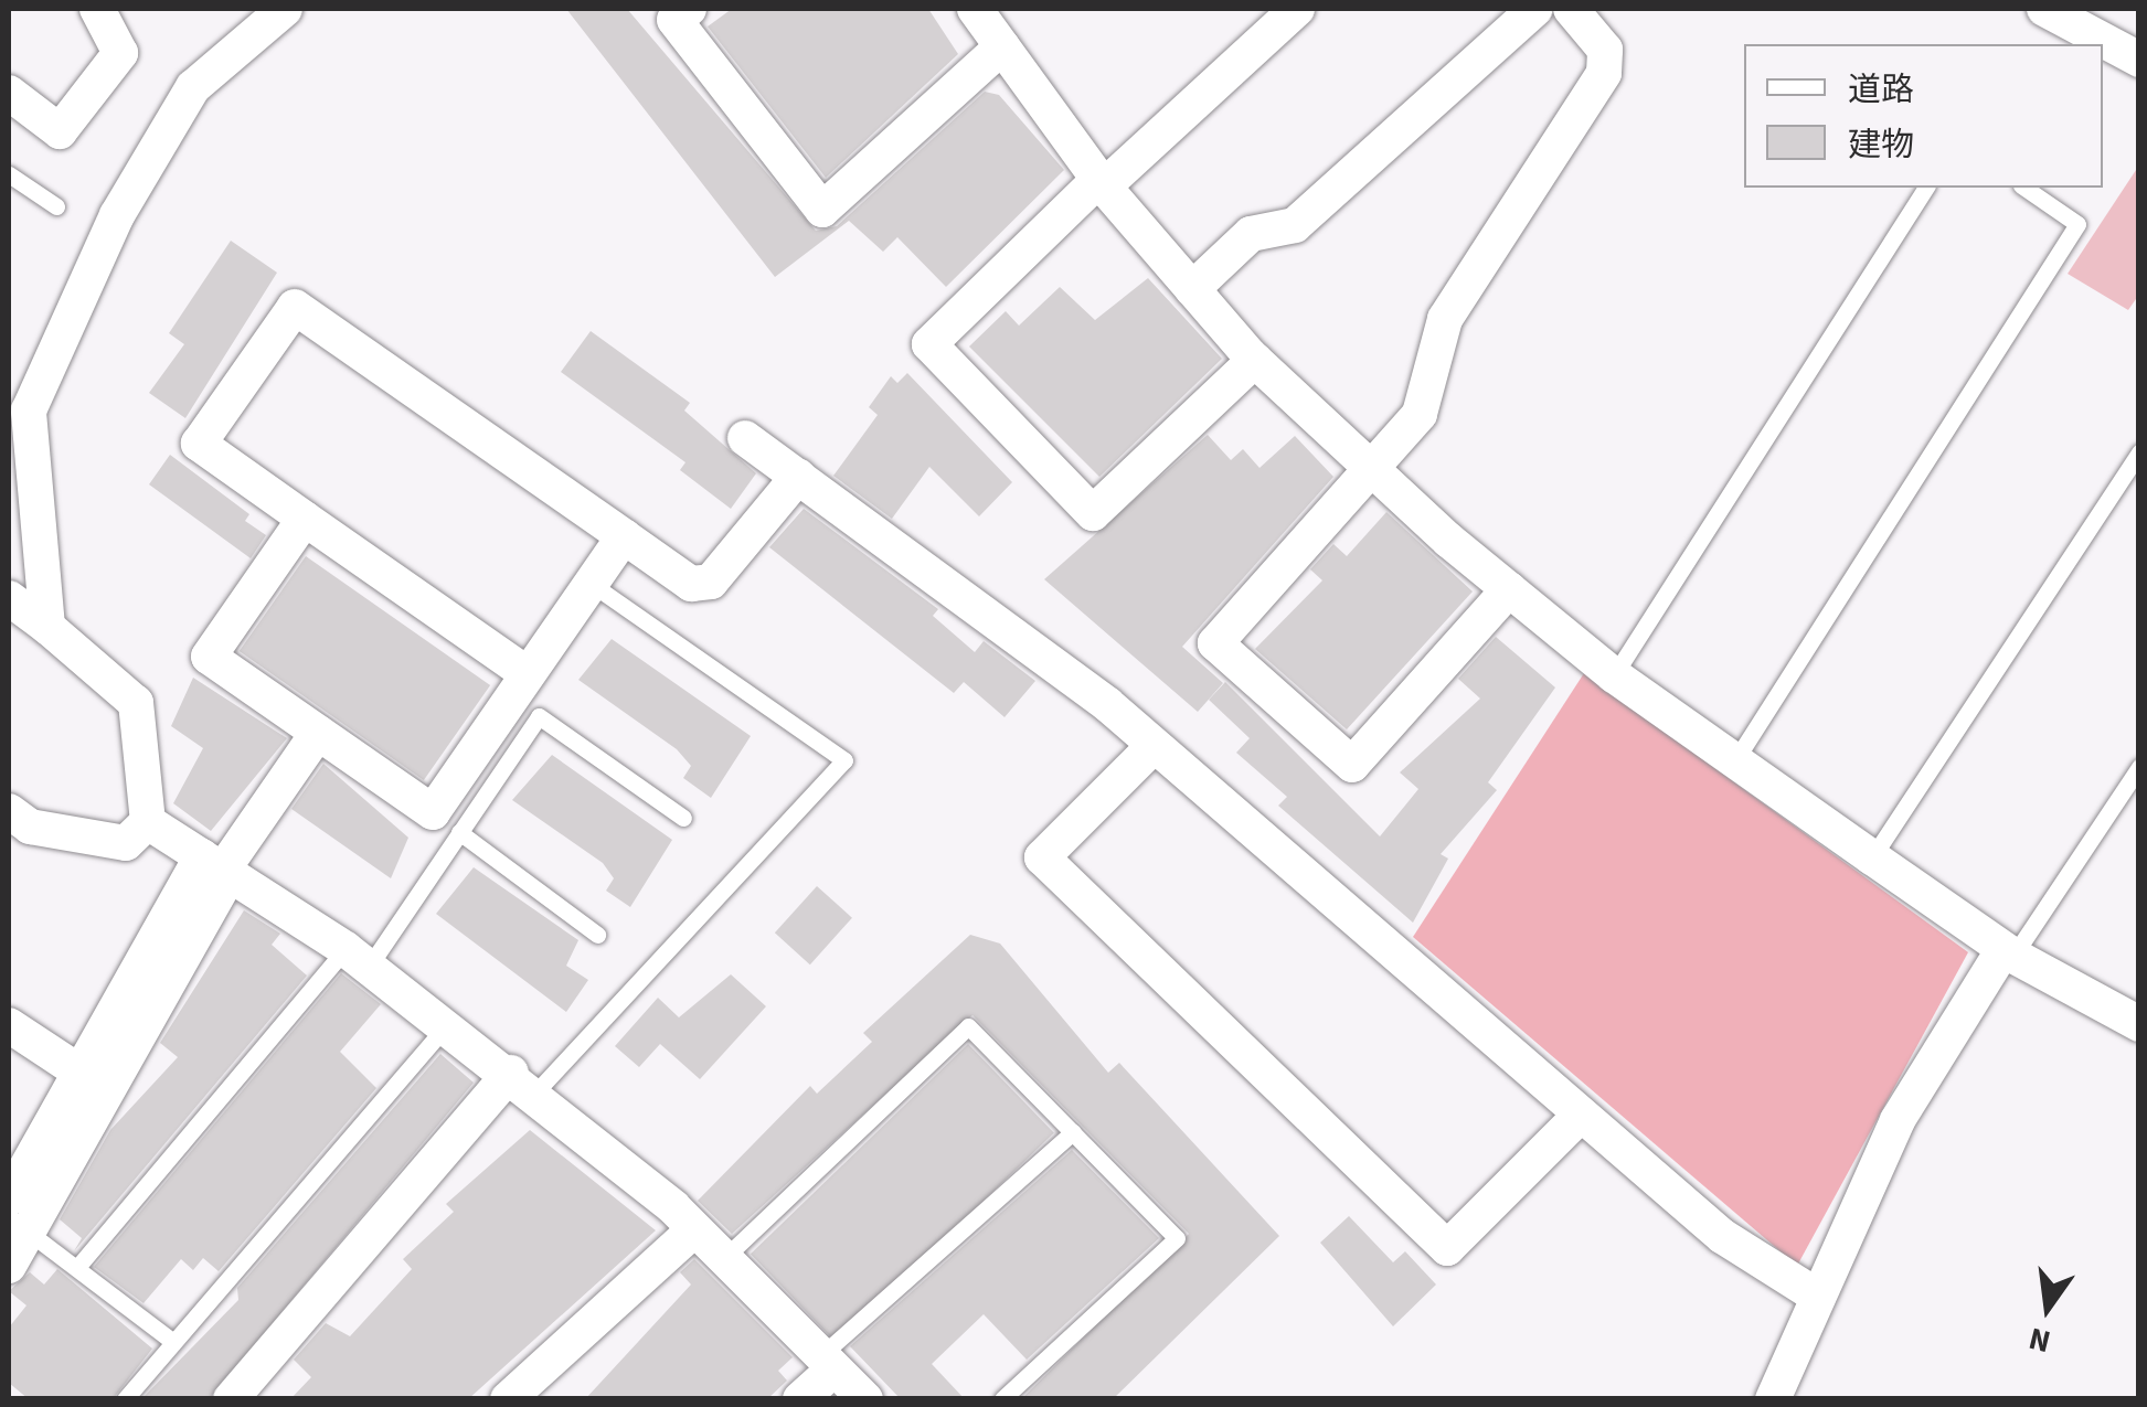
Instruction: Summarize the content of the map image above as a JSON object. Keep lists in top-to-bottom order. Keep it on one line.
{"legend":["道路","建物"],"north":"bottom"}
